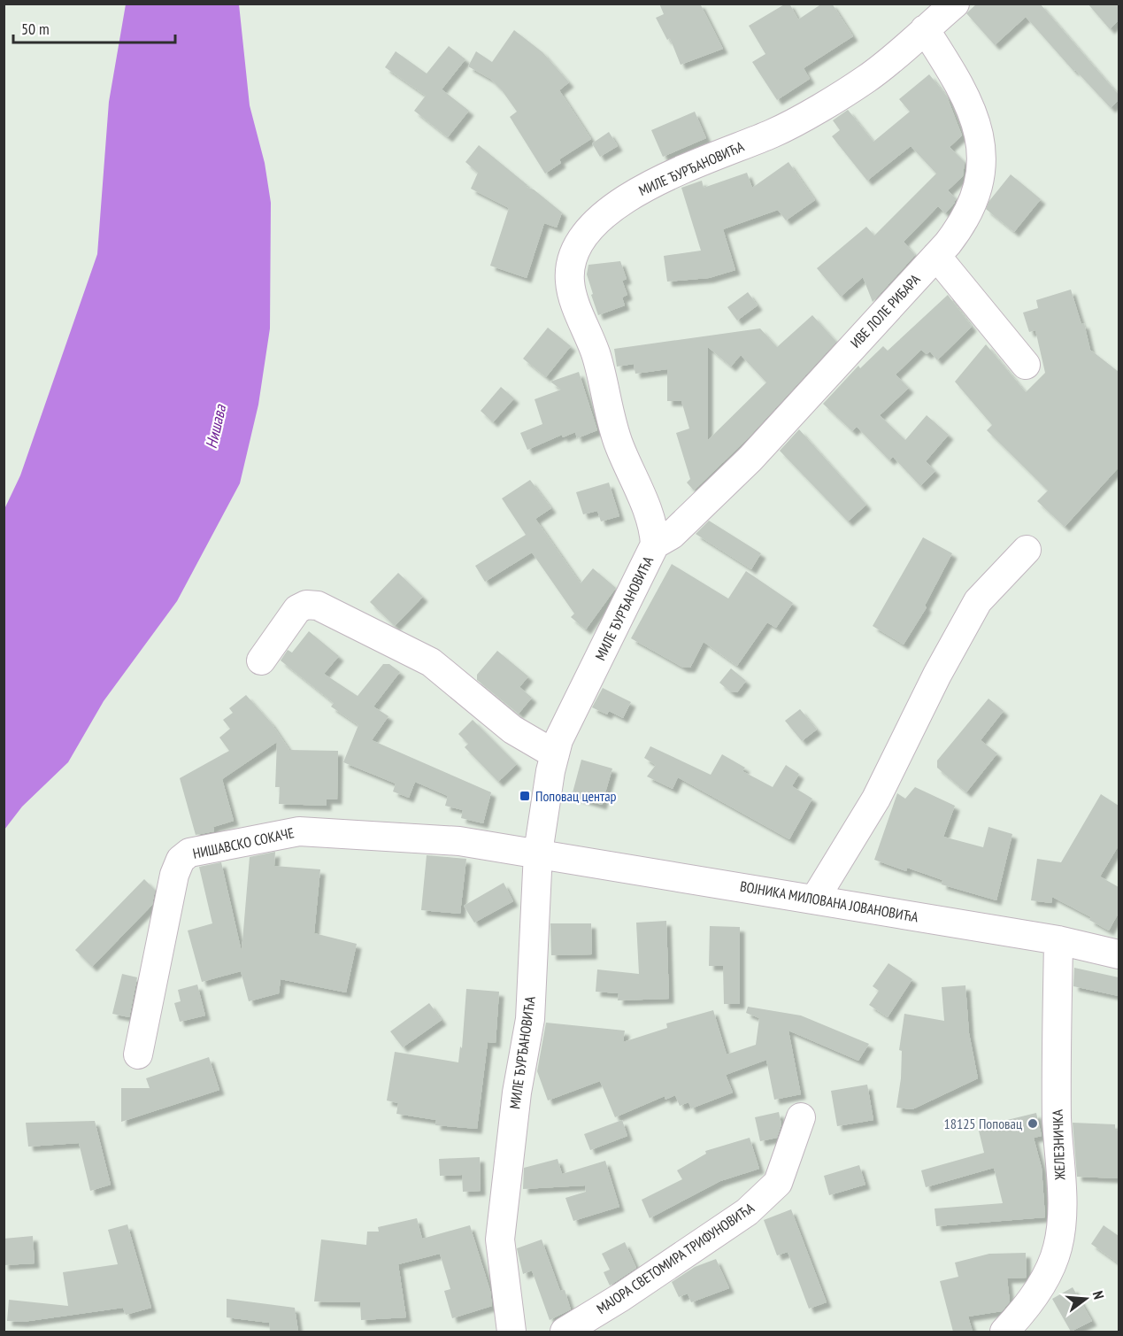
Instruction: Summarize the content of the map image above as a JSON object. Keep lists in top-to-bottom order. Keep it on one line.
{"streets":{"street":["МИЛЕ ЂУРЂАНОВИЋА","ИВЕ ЛОЛЕ РИБАРА","НИШАВСКО СОКАЧЕ","ВОЈНИКА МИЛОВАНА ЈОВАНОВИЋА","ЖЕЛЕЗНИЧКА","МАЈОРА СВЕТОМИРА ТРИФУНОВИЋА"]},"crossings":[["МИЛЕ ЂУРЂАНОВИЋА","ИВЕ ЛОЛЕ РИБАРА"],["МИЛЕ ЂУРЂАНОВИЋА","НИШАВСКО СОКАЧЕ"],["МИЛЕ ЂУРЂАНОВИЋА","ВОЈНИКА МИЛОВАНА ЈОВАНОВИЋА"],["НИШАВСКО СОКАЧЕ","ВОЈНИКА МИЛОВАНА ЈОВАНОВИЋА"],["ВОЈНИКА МИЛОВАНА ЈОВАНОВИЋА","ЖЕЛЕЗНИЧКА"]],"water":["Нишава"],"places":{"transit":["Поповац центар"],"other":["18125 Поповац"]},"scale_bar":"50 m","north":"right"}
